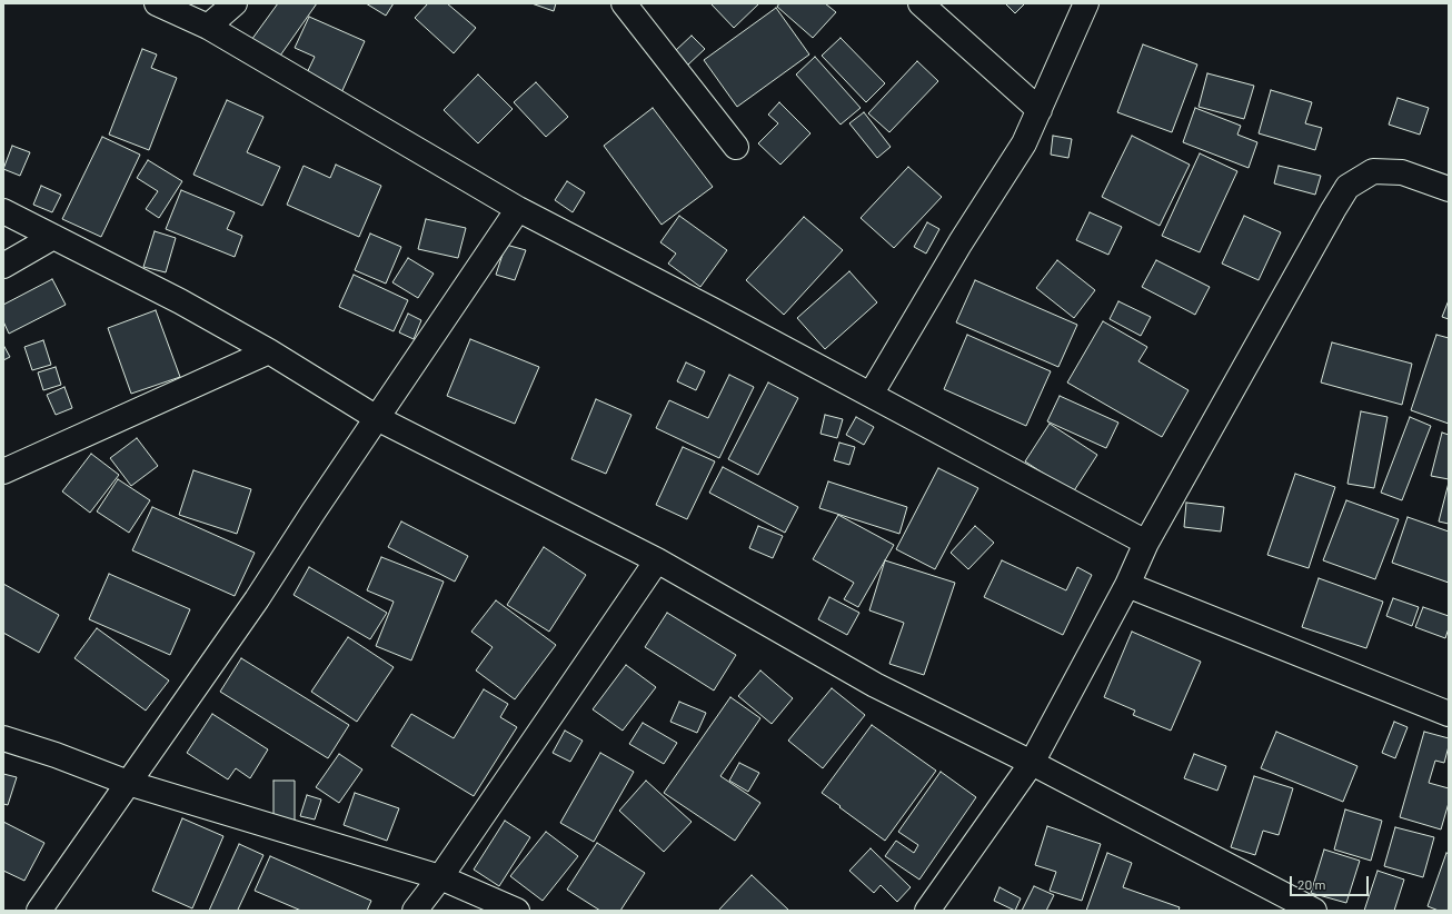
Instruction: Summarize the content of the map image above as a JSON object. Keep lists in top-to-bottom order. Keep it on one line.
{"scale_bar":"20 m"}
